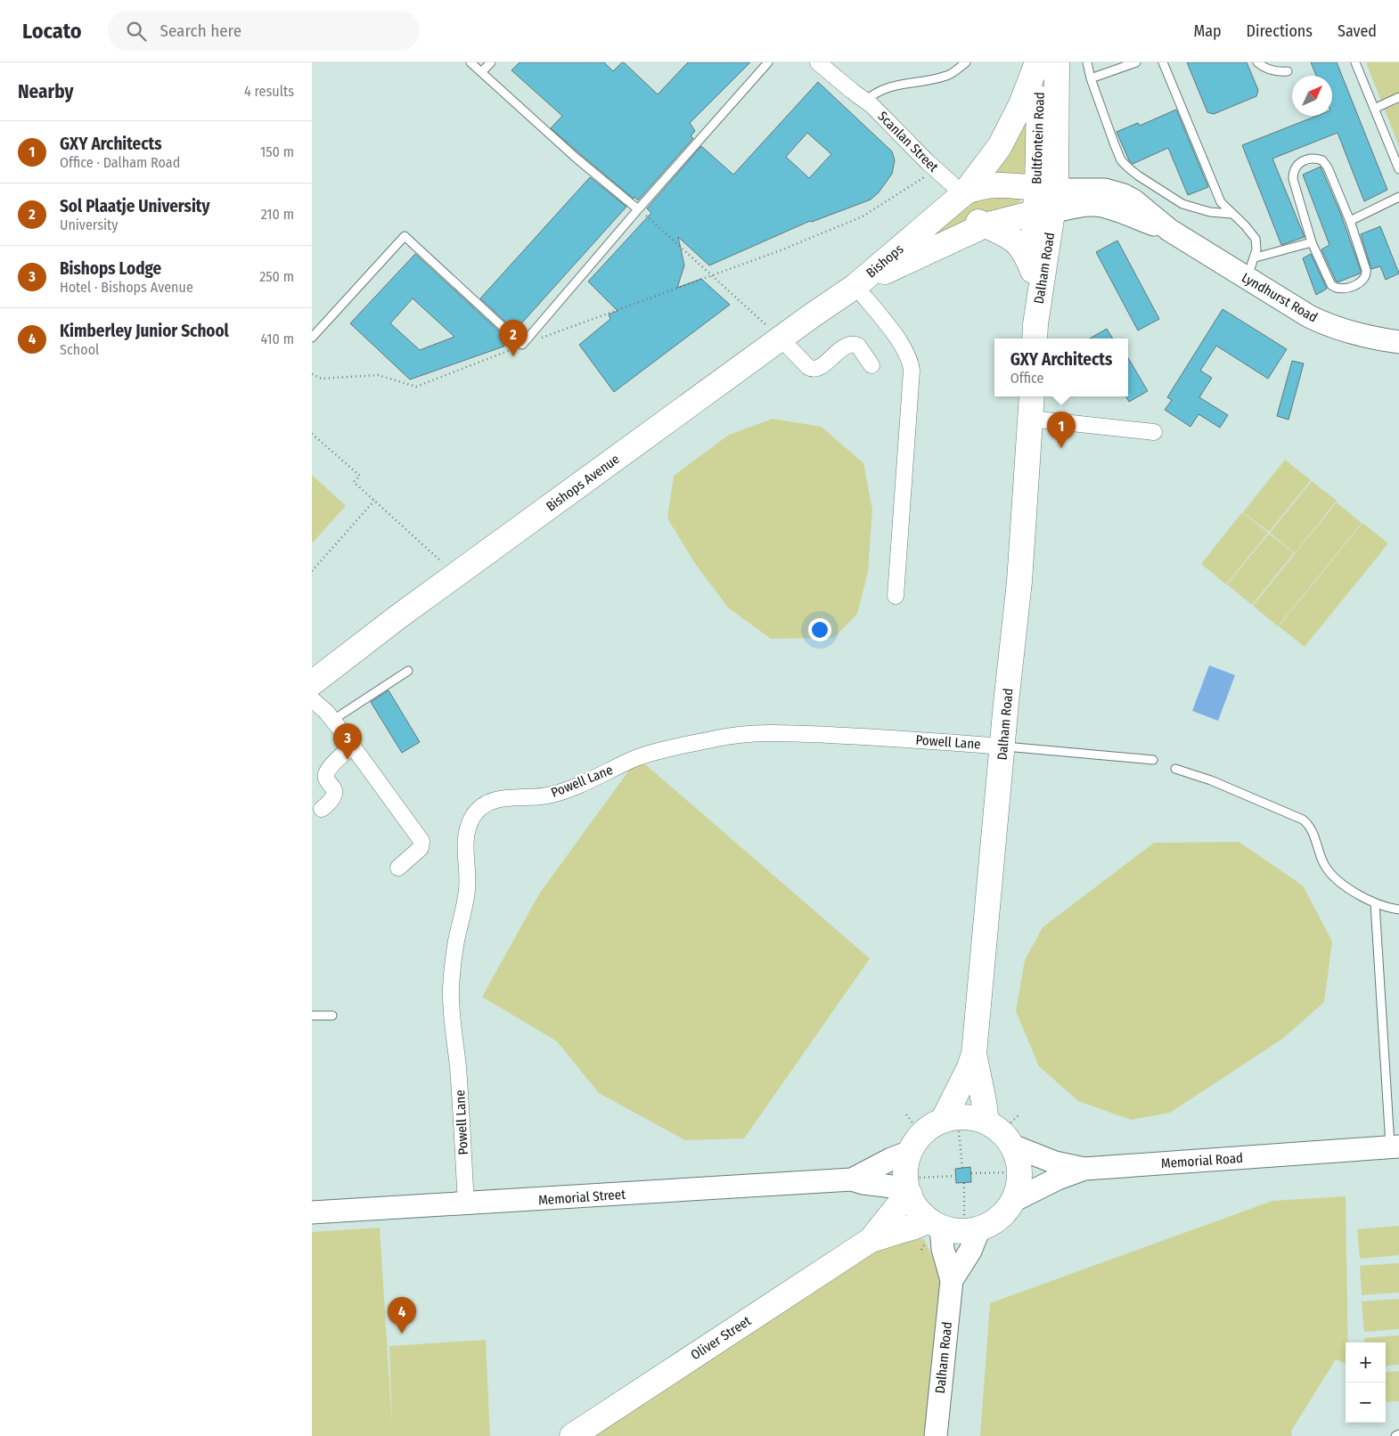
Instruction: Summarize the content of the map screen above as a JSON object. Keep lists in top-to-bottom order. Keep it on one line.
{"streets":{"highway":["Bultfontein Road","Bishops","Dalham Road","Bishops Avenue","Oliver Street"],"street":["Scanlan Street","Lyndhurst Road","Powell Lane","Memorial Road","Memorial Street"]},"crossings":[["Bultfontein Road","Bishops"],["Bultfontein Road","Dalham Road"],["Bultfontein Road","Lyndhurst Road"],["Scanlan Street","Bishops"],["Bishops","Dalham Road"],["Bishops","Lyndhurst Road"],["Bishops","Bishops Avenue"],["Dalham Road","Lyndhurst Road"],["Dalham Road","Powell Lane"],["Dalham Road","Memorial Road"],["Dalham Road","Memorial Street"],["Dalham Road","Oliver Street"],["Powell Lane","Memorial Street"],["Memorial Road","Memorial Street"],["Memorial Road","Oliver Street"],["Memorial Street","Oliver Street"]],"north":"top right","page":{"header":"Locato","search":"Search here","nav":["Map","Directions","Saved"],"heading":["Nearby","4 results"],"list":[{"mark":"1","name":"GXY Architects","note":"Office · Dalham Road","value":"150 m"},{"mark":"2","name":"Sol Plaatje University","note":"University","value":"210 m"},{"mark":"3","name":"Bishops Lodge","note":"Hotel · Bishops Avenue","value":"250 m"},{"mark":"4","name":"Kimberley Junior School","note":"School","value":"410 m"}],"pins":["2","1","3","4"],"popup":["GXY Architects","Office"],"map_buttons":["+","−"]}}
